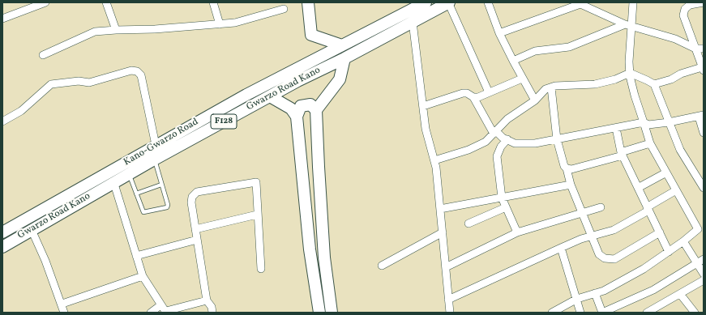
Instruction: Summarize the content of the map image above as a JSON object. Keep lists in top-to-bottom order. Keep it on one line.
{"streets":{"main road":["Gwarzo Road Kano","F128","Kano-Gwarzo Road"]}}
